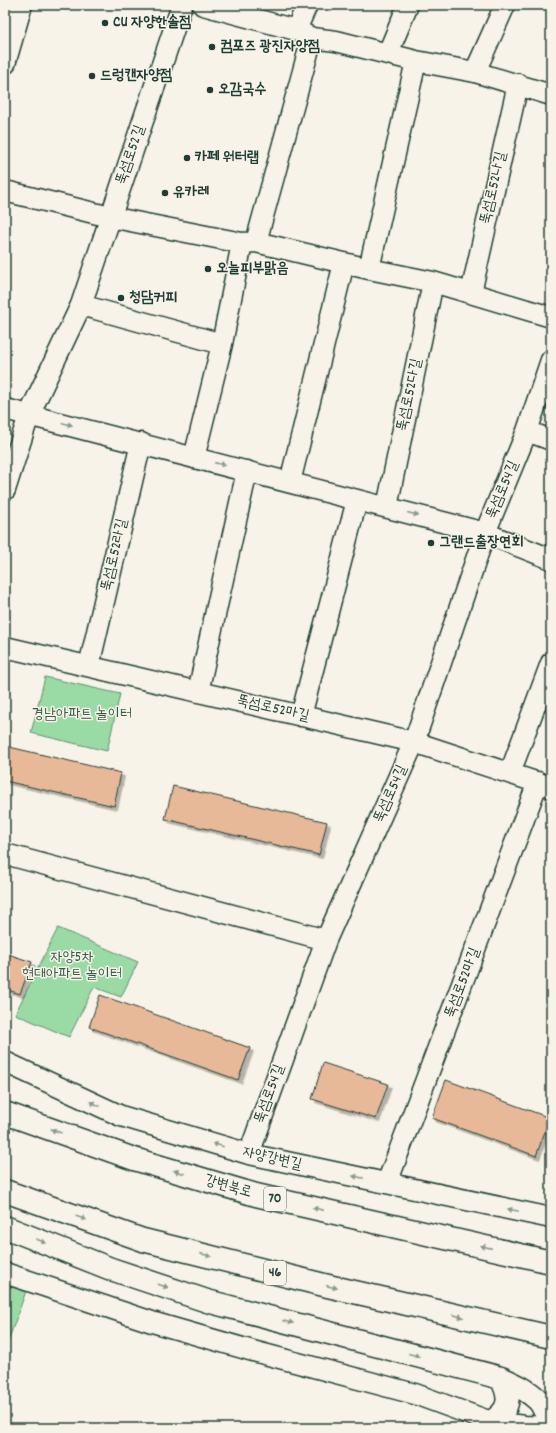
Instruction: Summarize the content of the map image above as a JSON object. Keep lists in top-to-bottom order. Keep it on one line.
{"streets":{"highway":["강변북로","70","46"],"street":["뚝섬로52길","뚝섬로52나길","뚝섬로52다길","뚝섬로54길","뚝섬로52라길","뚝섬로52마길","자양강변길"]},"crossings":[["뚝섬로54길","뚝섬로52마길"],["뚝섬로54길","자양강변길"],["뚝섬로52라길","뚝섬로52마길"],["뚝섬로52마길","자양강변길"]],"one_way":["자양강변길"],"parks":["경남아파트 놀이터","자양5차 현대아파트 놀이터"],"places":["CU 자양한솔점","컴포즈 광진자양점","드렁캔자양점","오감국수","카페 워터랩","유카레","오늘피부맑음","청담커피","그랜드출장연회"]}
